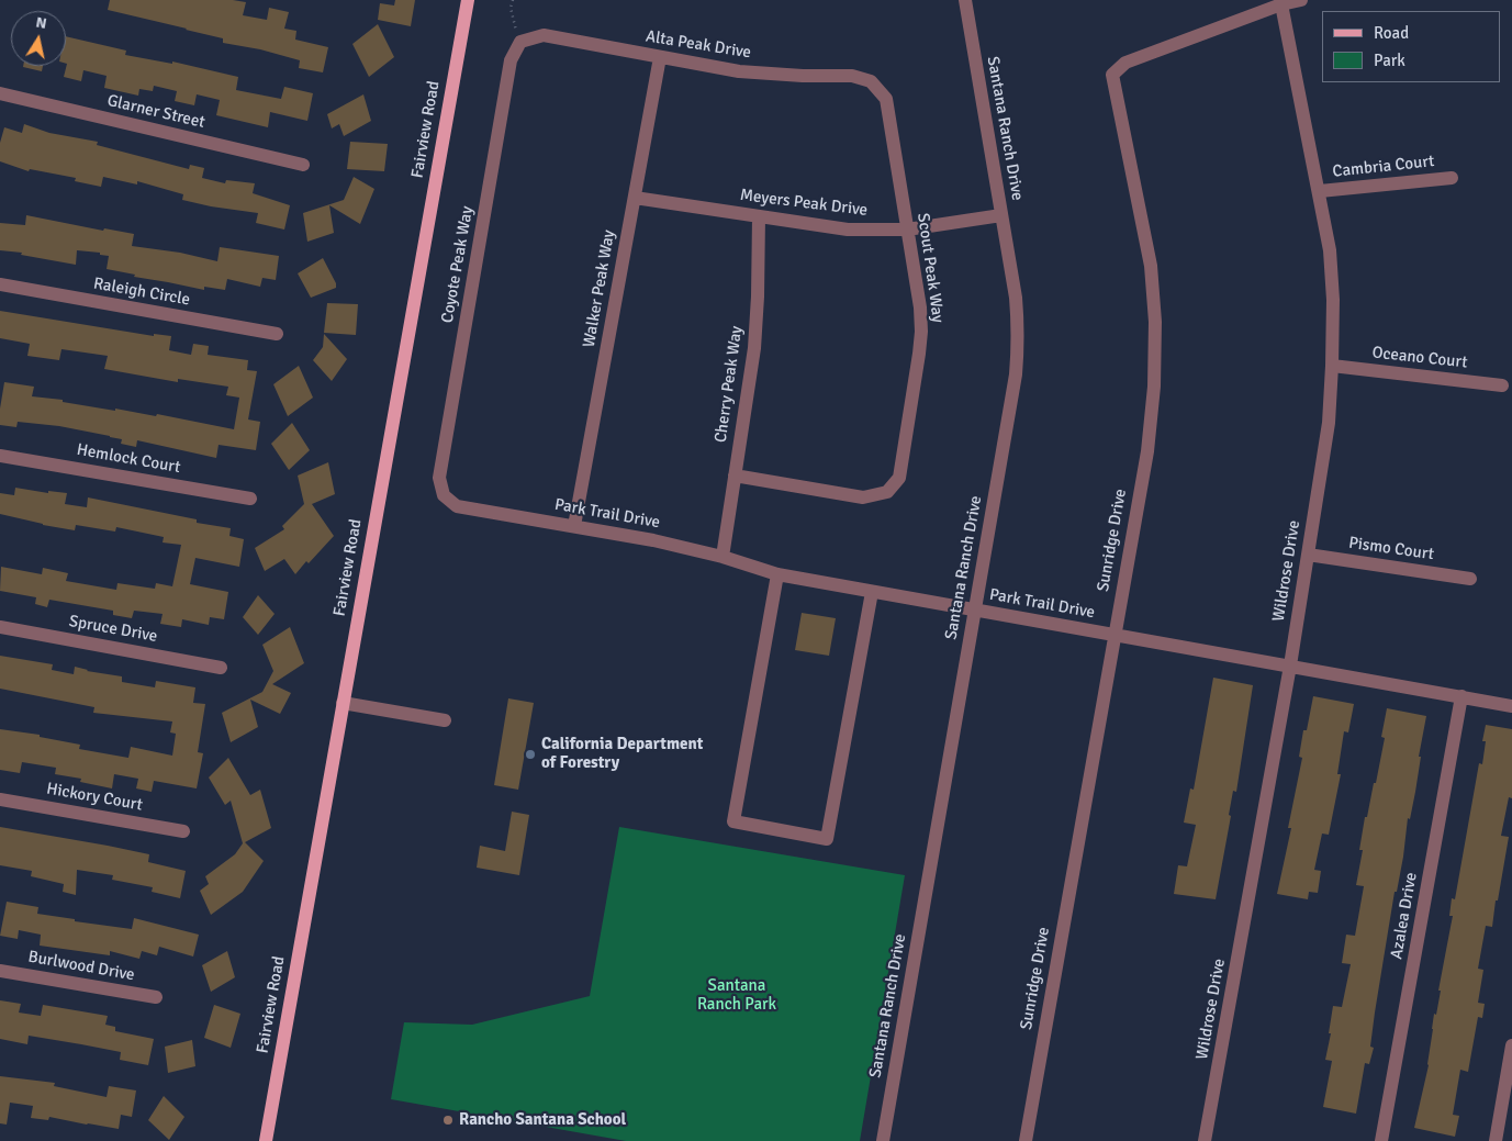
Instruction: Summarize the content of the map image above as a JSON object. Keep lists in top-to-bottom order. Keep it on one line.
{"streets":{"main road":["Fairview Road"],"street":["Alta Peak Drive","Glarner Street","Santana Ranch Drive","Cambria Court","Meyers Peak Drive","Coyote Peak Way","Scout Peak Way","Walker Peak Way","Raleigh Circle","Oceano Court","Cherry Peak Way","Hemlock Court","Park Trail Drive","Sunridge Drive","Pismo Court","Wildrose Drive","Spruce Drive","Hickory Court","Azalea Drive","Burlwood Drive"]},"crossings":[["Alta Peak Drive","Coyote Peak Way"],["Alta Peak Drive","Scout Peak Way"],["Alta Peak Drive","Walker Peak Way"],["Santana Ranch Drive","Meyers Peak Drive"],["Santana Ranch Drive","Park Trail Drive"],["Cambria Court","Wildrose Drive"],["Meyers Peak Drive","Scout Peak Way"],["Meyers Peak Drive","Walker Peak Way"],["Meyers Peak Drive","Cherry Peak Way"],["Coyote Peak Way","Park Trail Drive"],["Scout Peak Way","Cherry Peak Way"],["Walker Peak Way","Park Trail Drive"],["Oceano Court","Wildrose Drive"],["Cherry Peak Way","Park Trail Drive"],["Park Trail Drive","Sunridge Drive"],["Park Trail Drive","Wildrose Drive"],["Park Trail Drive","Azalea Drive"],["Sunridge Drive","Wildrose Drive"],["Pismo Court","Wildrose Drive"]],"parks":["Santana Ranch Park"],"places":["California Department of Forestry","Rancho Santana School"],"legend":["Road","Park"],"north":"top"}
